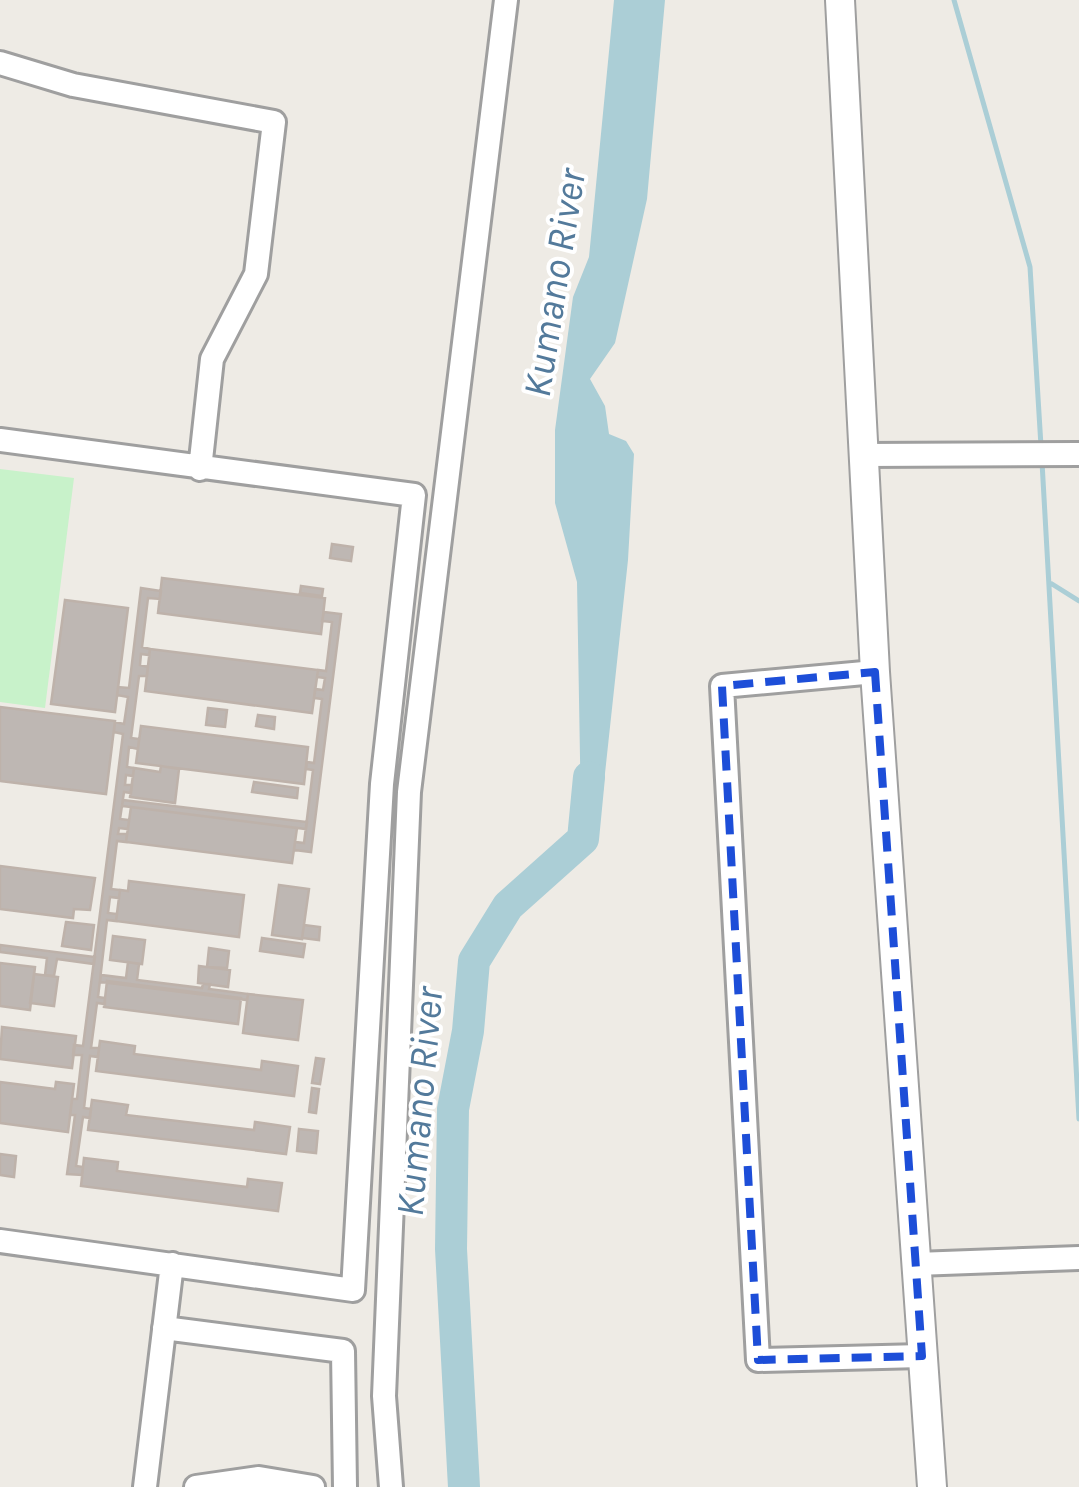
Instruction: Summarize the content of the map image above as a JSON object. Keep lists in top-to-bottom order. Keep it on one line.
{"water":["Kumano River"]}
